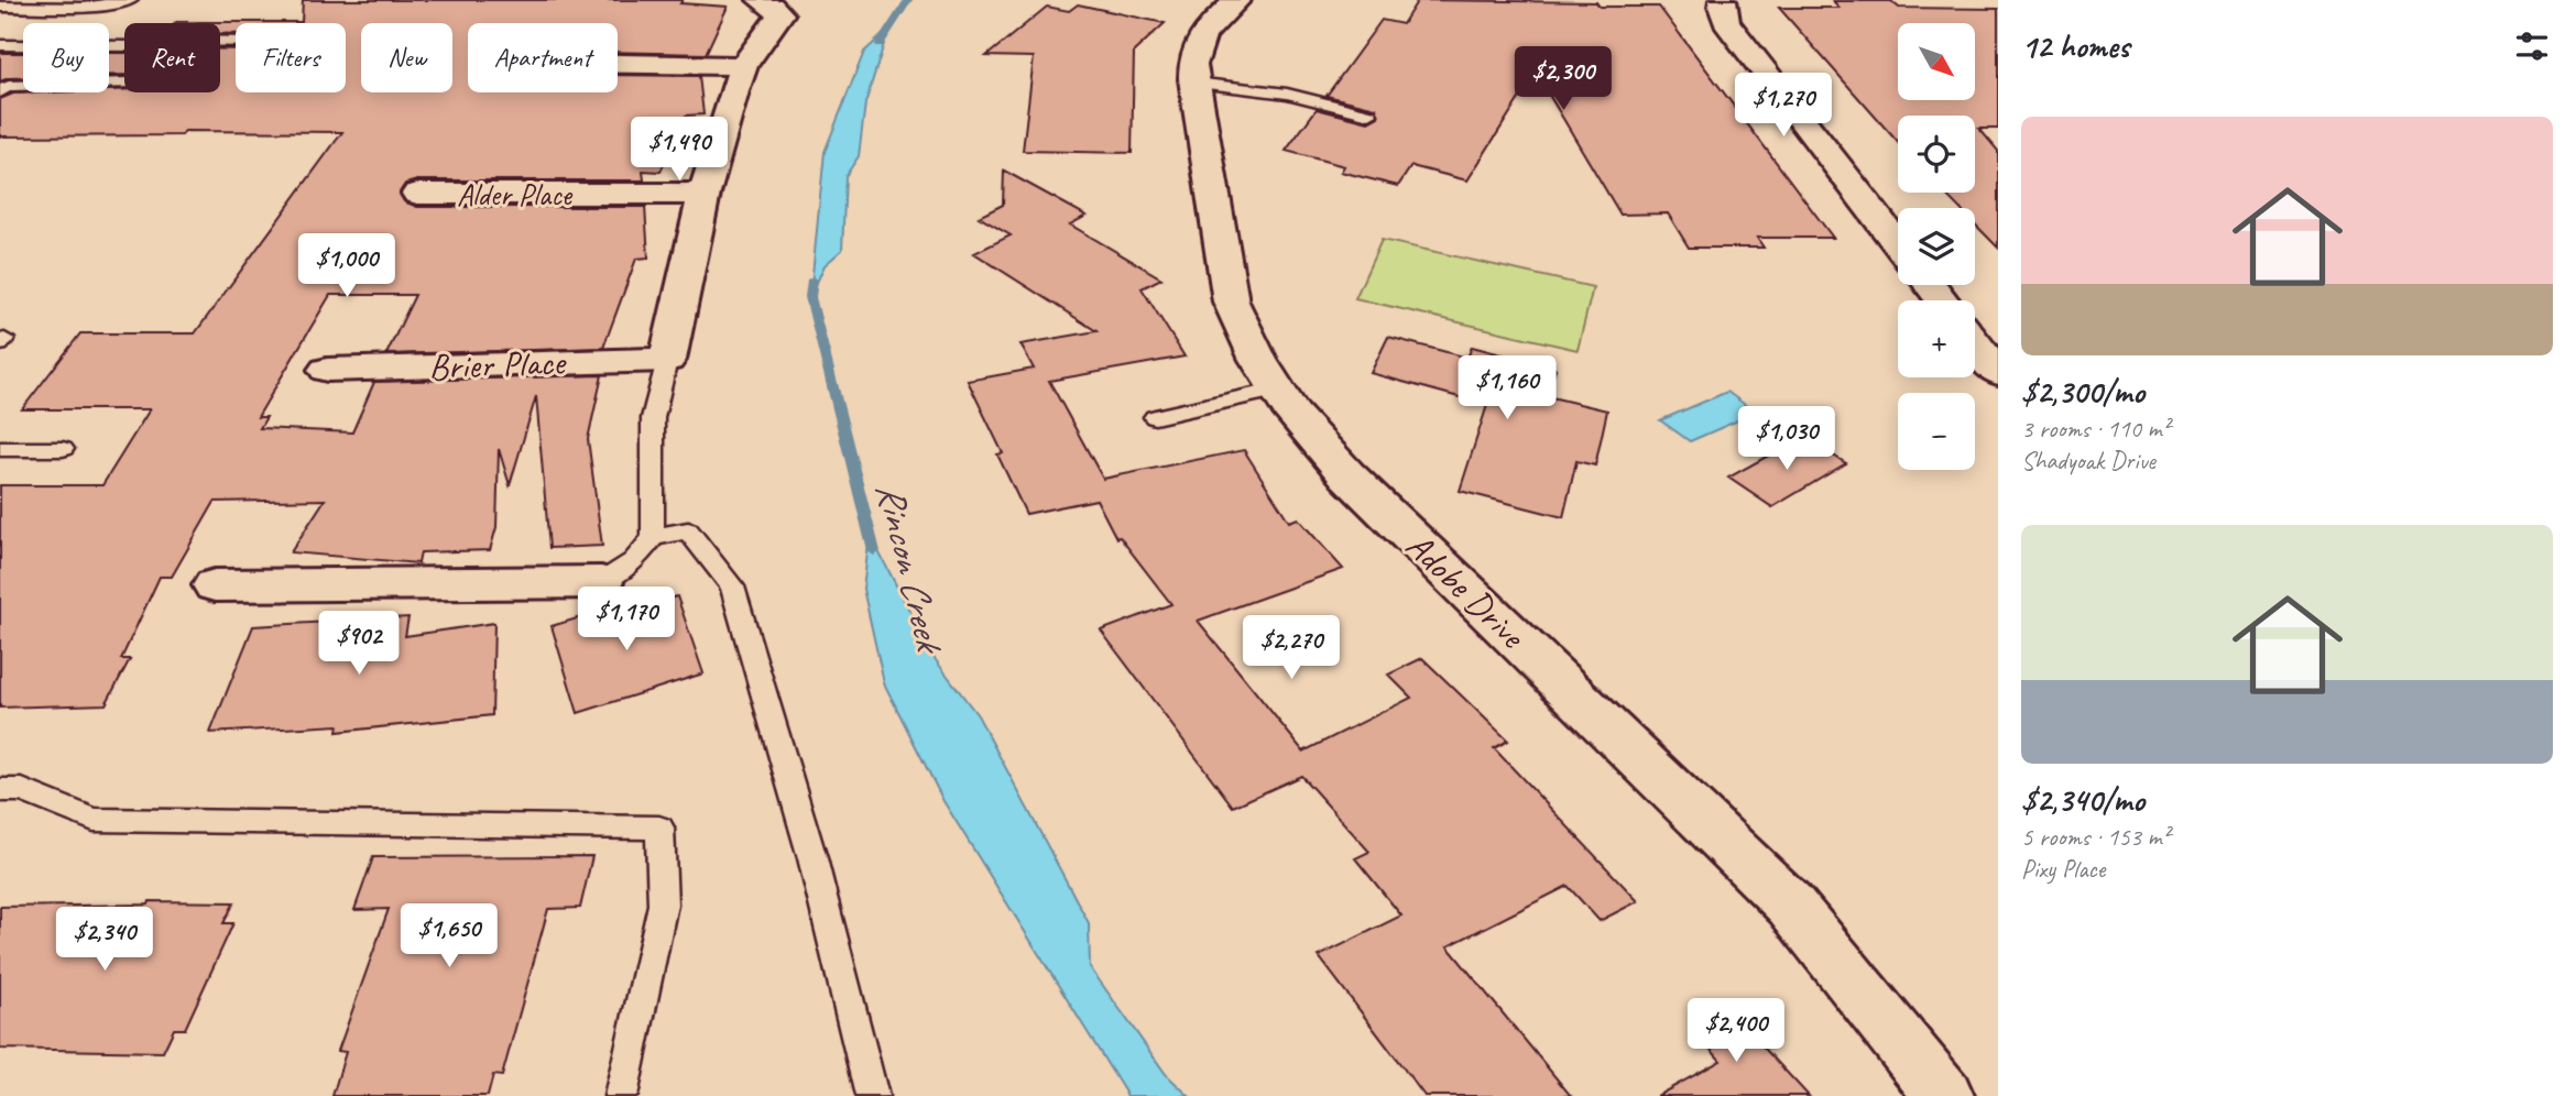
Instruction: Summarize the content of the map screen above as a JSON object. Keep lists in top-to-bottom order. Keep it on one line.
{"streets":{"street":["Alder Place","Brier Place","Adobe Drive"]},"water":["Rincon Creek"],"north":"bottom right","page":{"heading":"12 homes","map_buttons":["+","−"],"chip":["Buy","Rent","Filters","New","Apartment"],"price":["$2,300","$1,270","$1,490","$1,000","$1,160","$1,030","$1,170","$902","$2,270","$1,650","$2,340","$2,400"],"list":[{"name":"$2,300/mo","note":"3 rooms · 110 m² · Shadyoak Drive"},{"name":"$2,340/mo","note":"5 rooms · 153 m² · Pixy Place"}]}}
